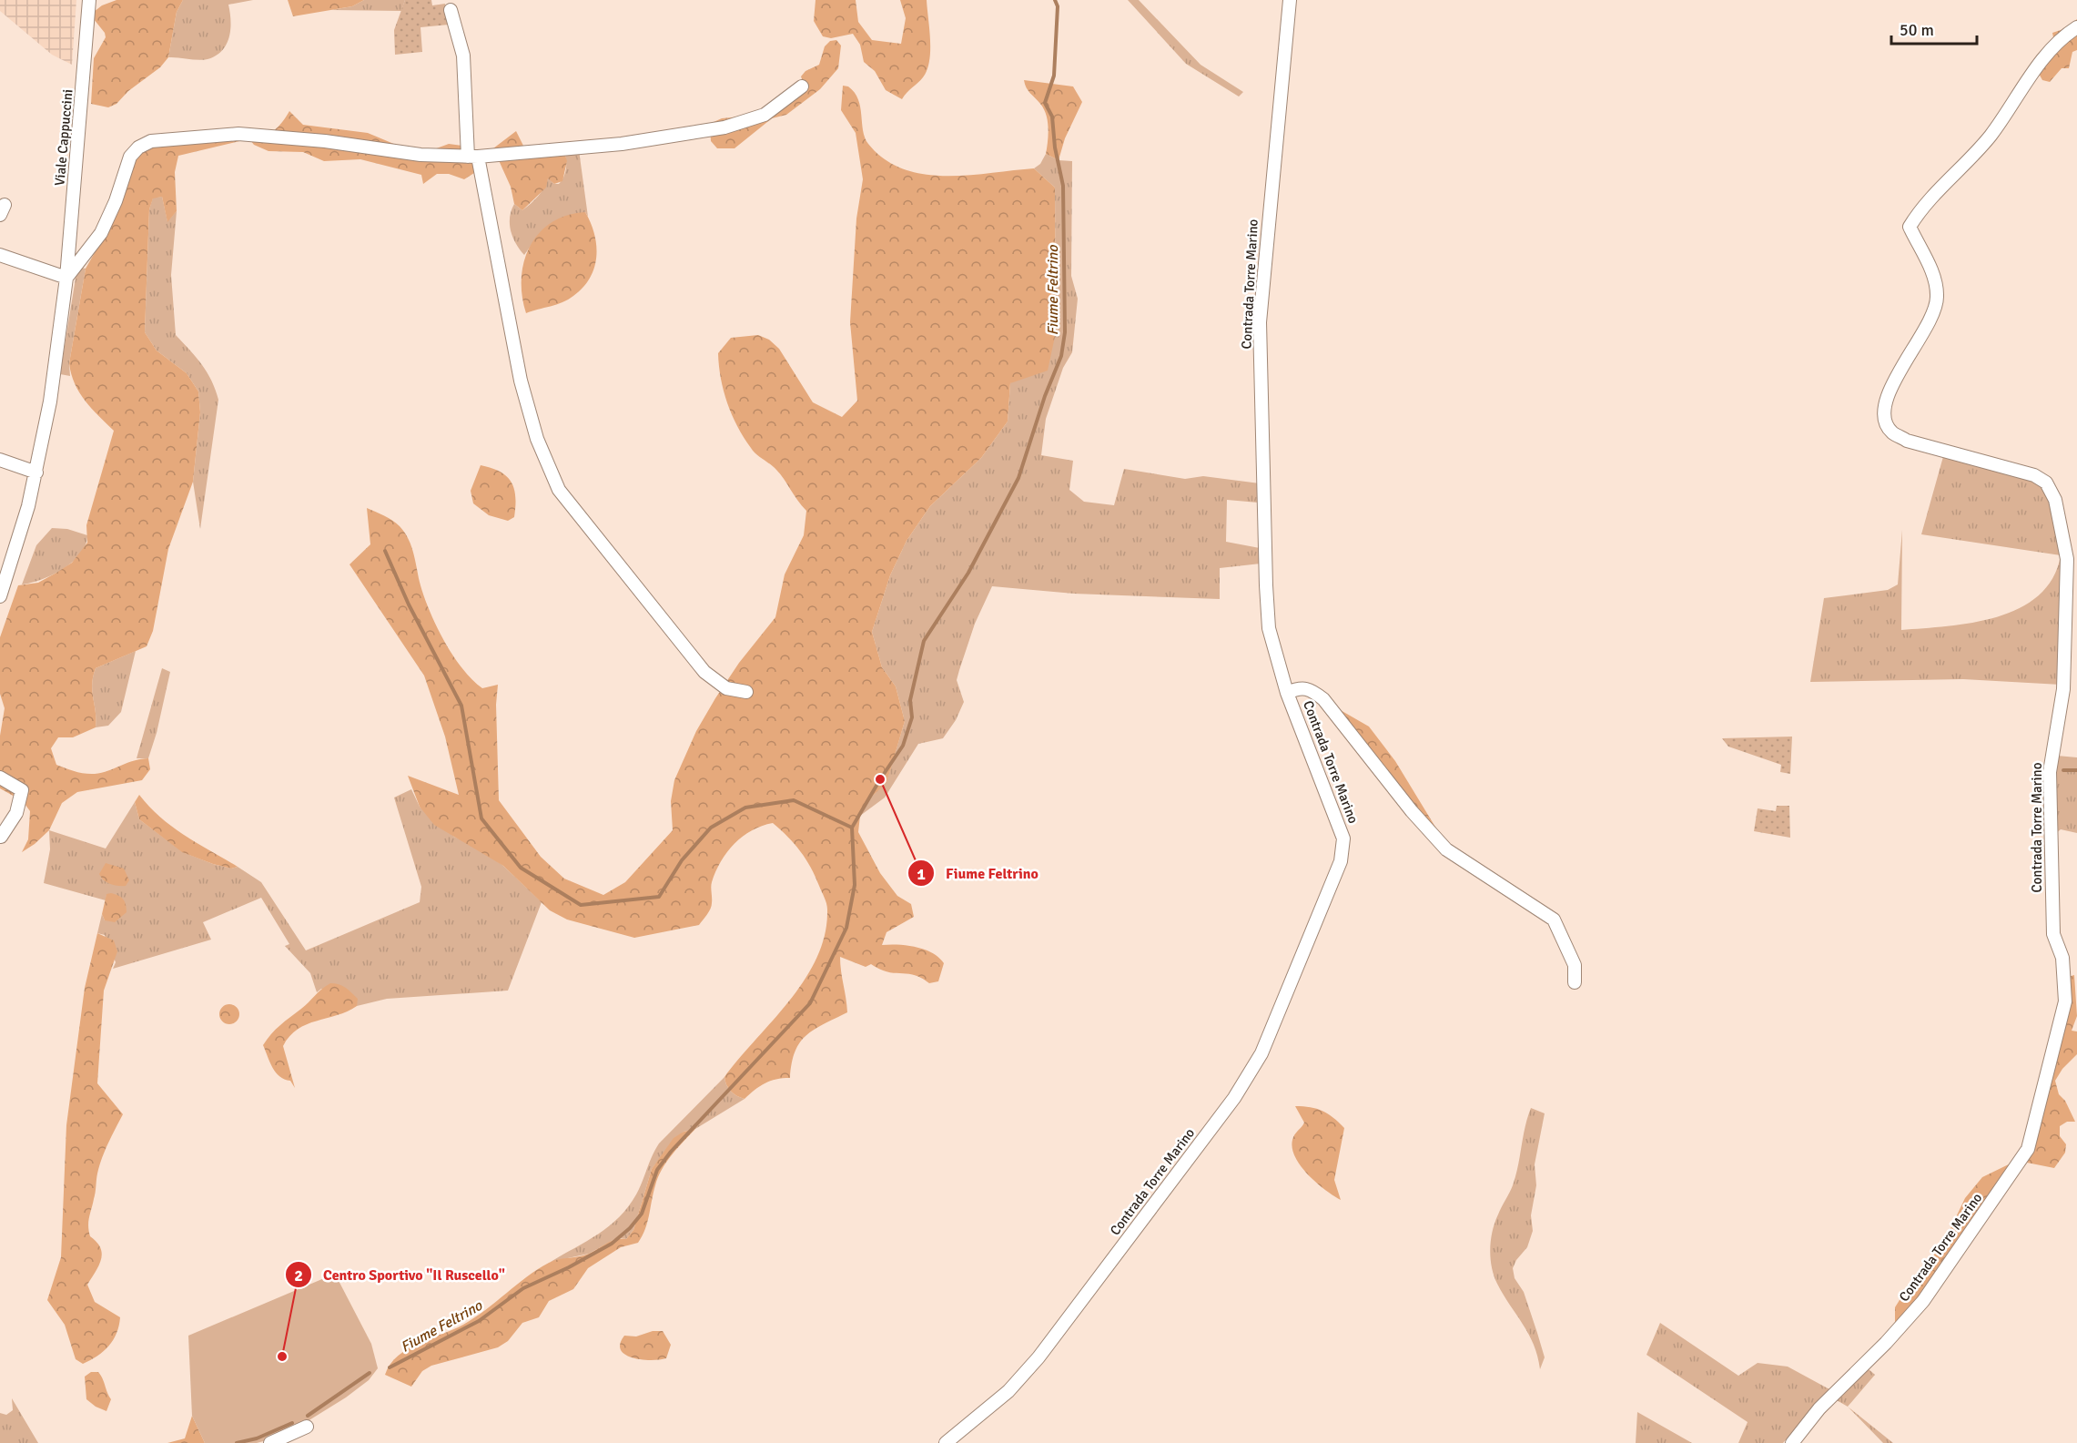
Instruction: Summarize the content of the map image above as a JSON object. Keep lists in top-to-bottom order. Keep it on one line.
{"streets":{"street":["Viale Cappuccini","Contrada Torre Marino"]},"water":["Fiume Feltrino"],"places":["Fiume Feltrino","Centro Sportivo \"Il Ruscello\""],"scale_bar":"50 m"}
